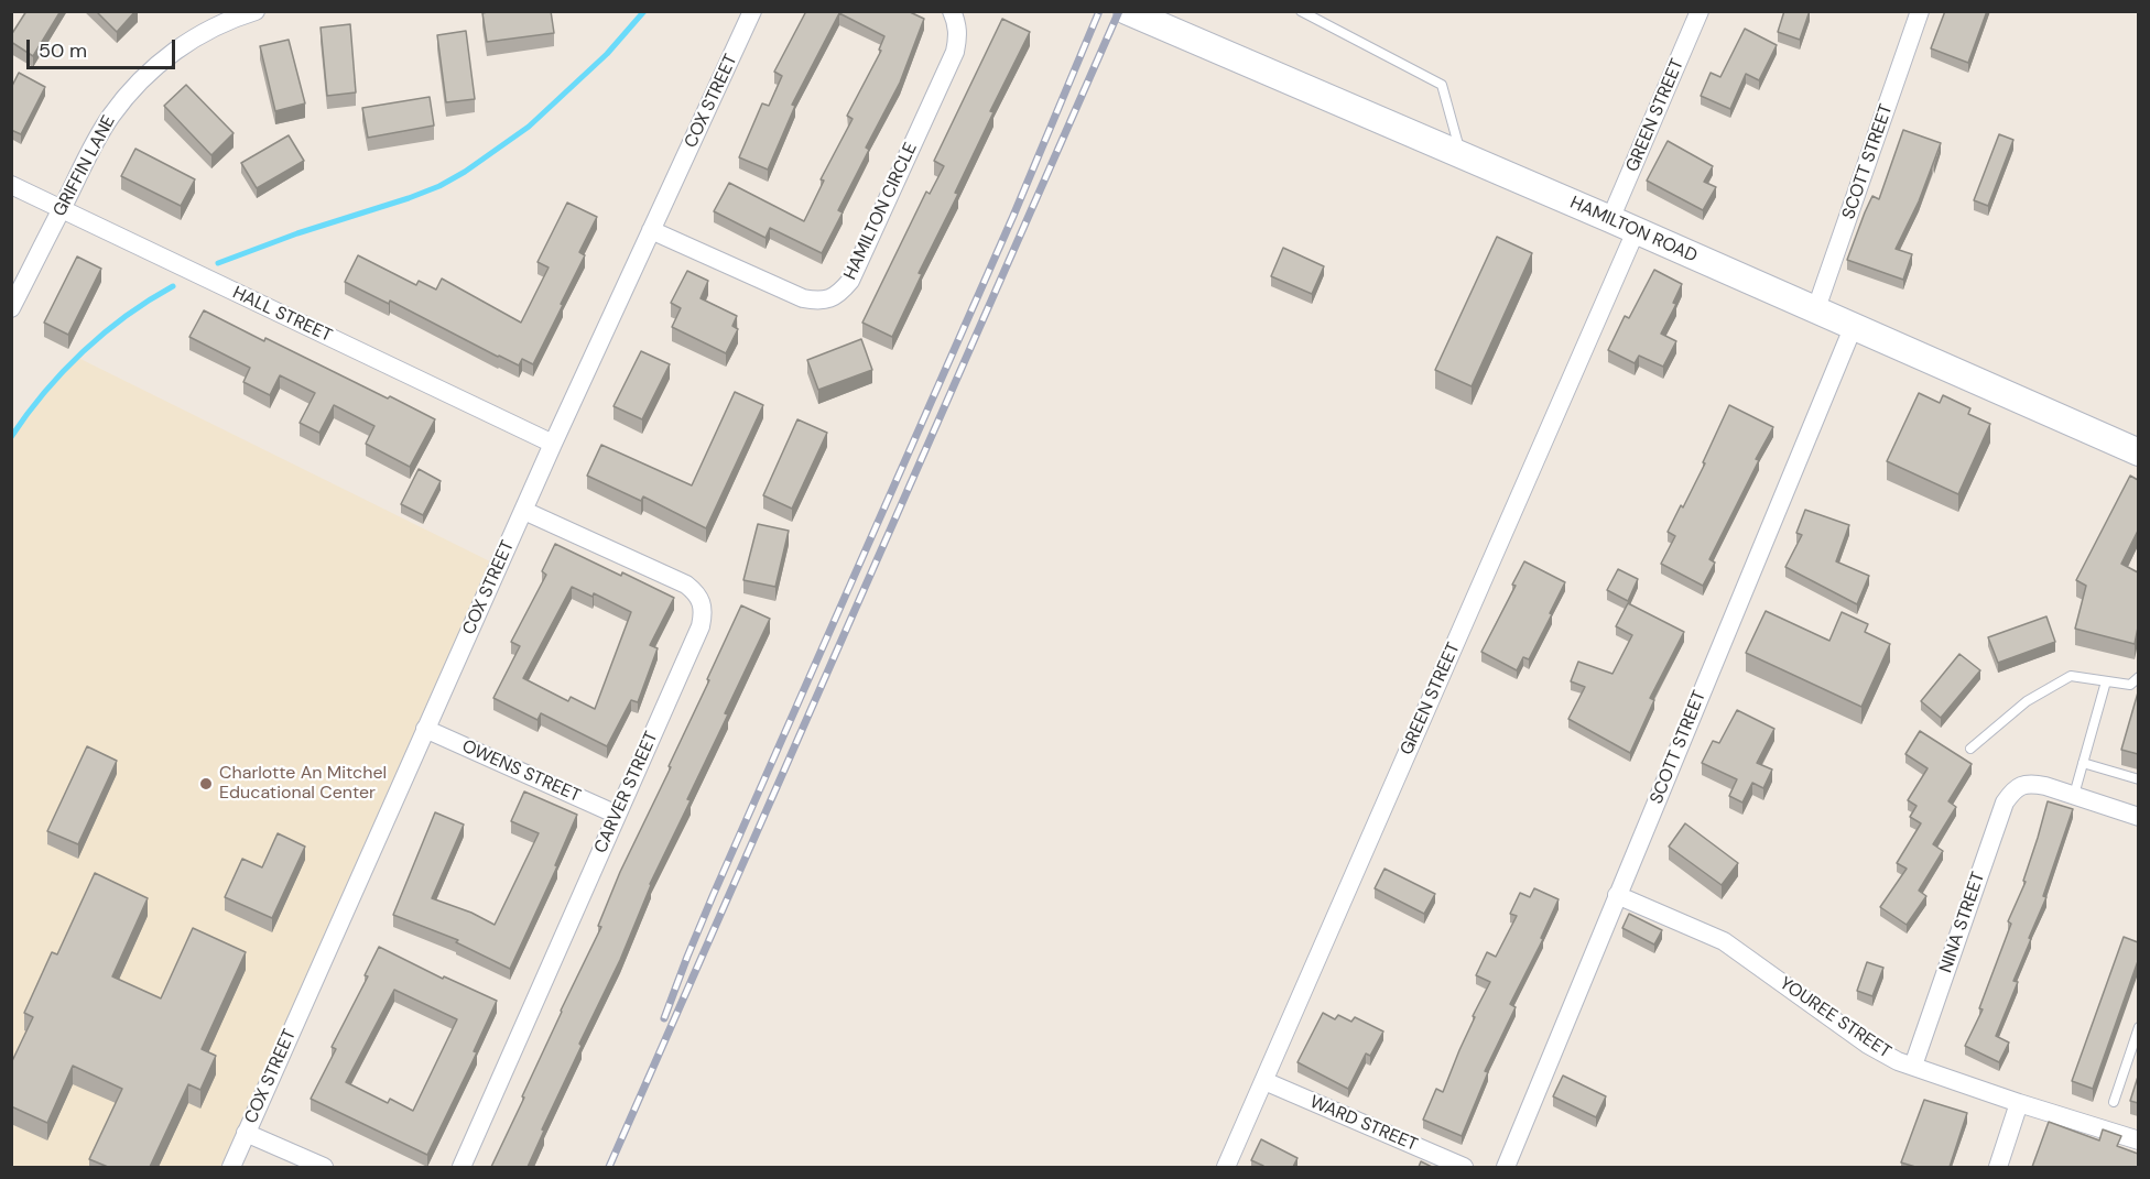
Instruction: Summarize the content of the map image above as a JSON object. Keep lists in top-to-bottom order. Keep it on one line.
{"streets":{"street":["COX STREET","GREEN STREET","SCOTT STREET","GRIFFIN LANE","HAMILTON CIRCLE","HAMILTON ROAD","HALL STREET","OWENS STREET","CARVER STREET","NINA STREET","YOUREE STREET","WARD STREET"]},"crossings":[["COX STREET","HAMILTON CIRCLE"],["COX STREET","HALL STREET"],["COX STREET","OWENS STREET"],["COX STREET","CARVER STREET"],["GREEN STREET","HAMILTON ROAD"],["GREEN STREET","WARD STREET"],["SCOTT STREET","HAMILTON ROAD"],["SCOTT STREET","YOUREE STREET"],["GRIFFIN LANE","HALL STREET"],["OWENS STREET","CARVER STREET"],["NINA STREET","YOUREE STREET"]],"places":["Charlotte An Mitchel Educational Center"],"scale_bar":"50 m"}
